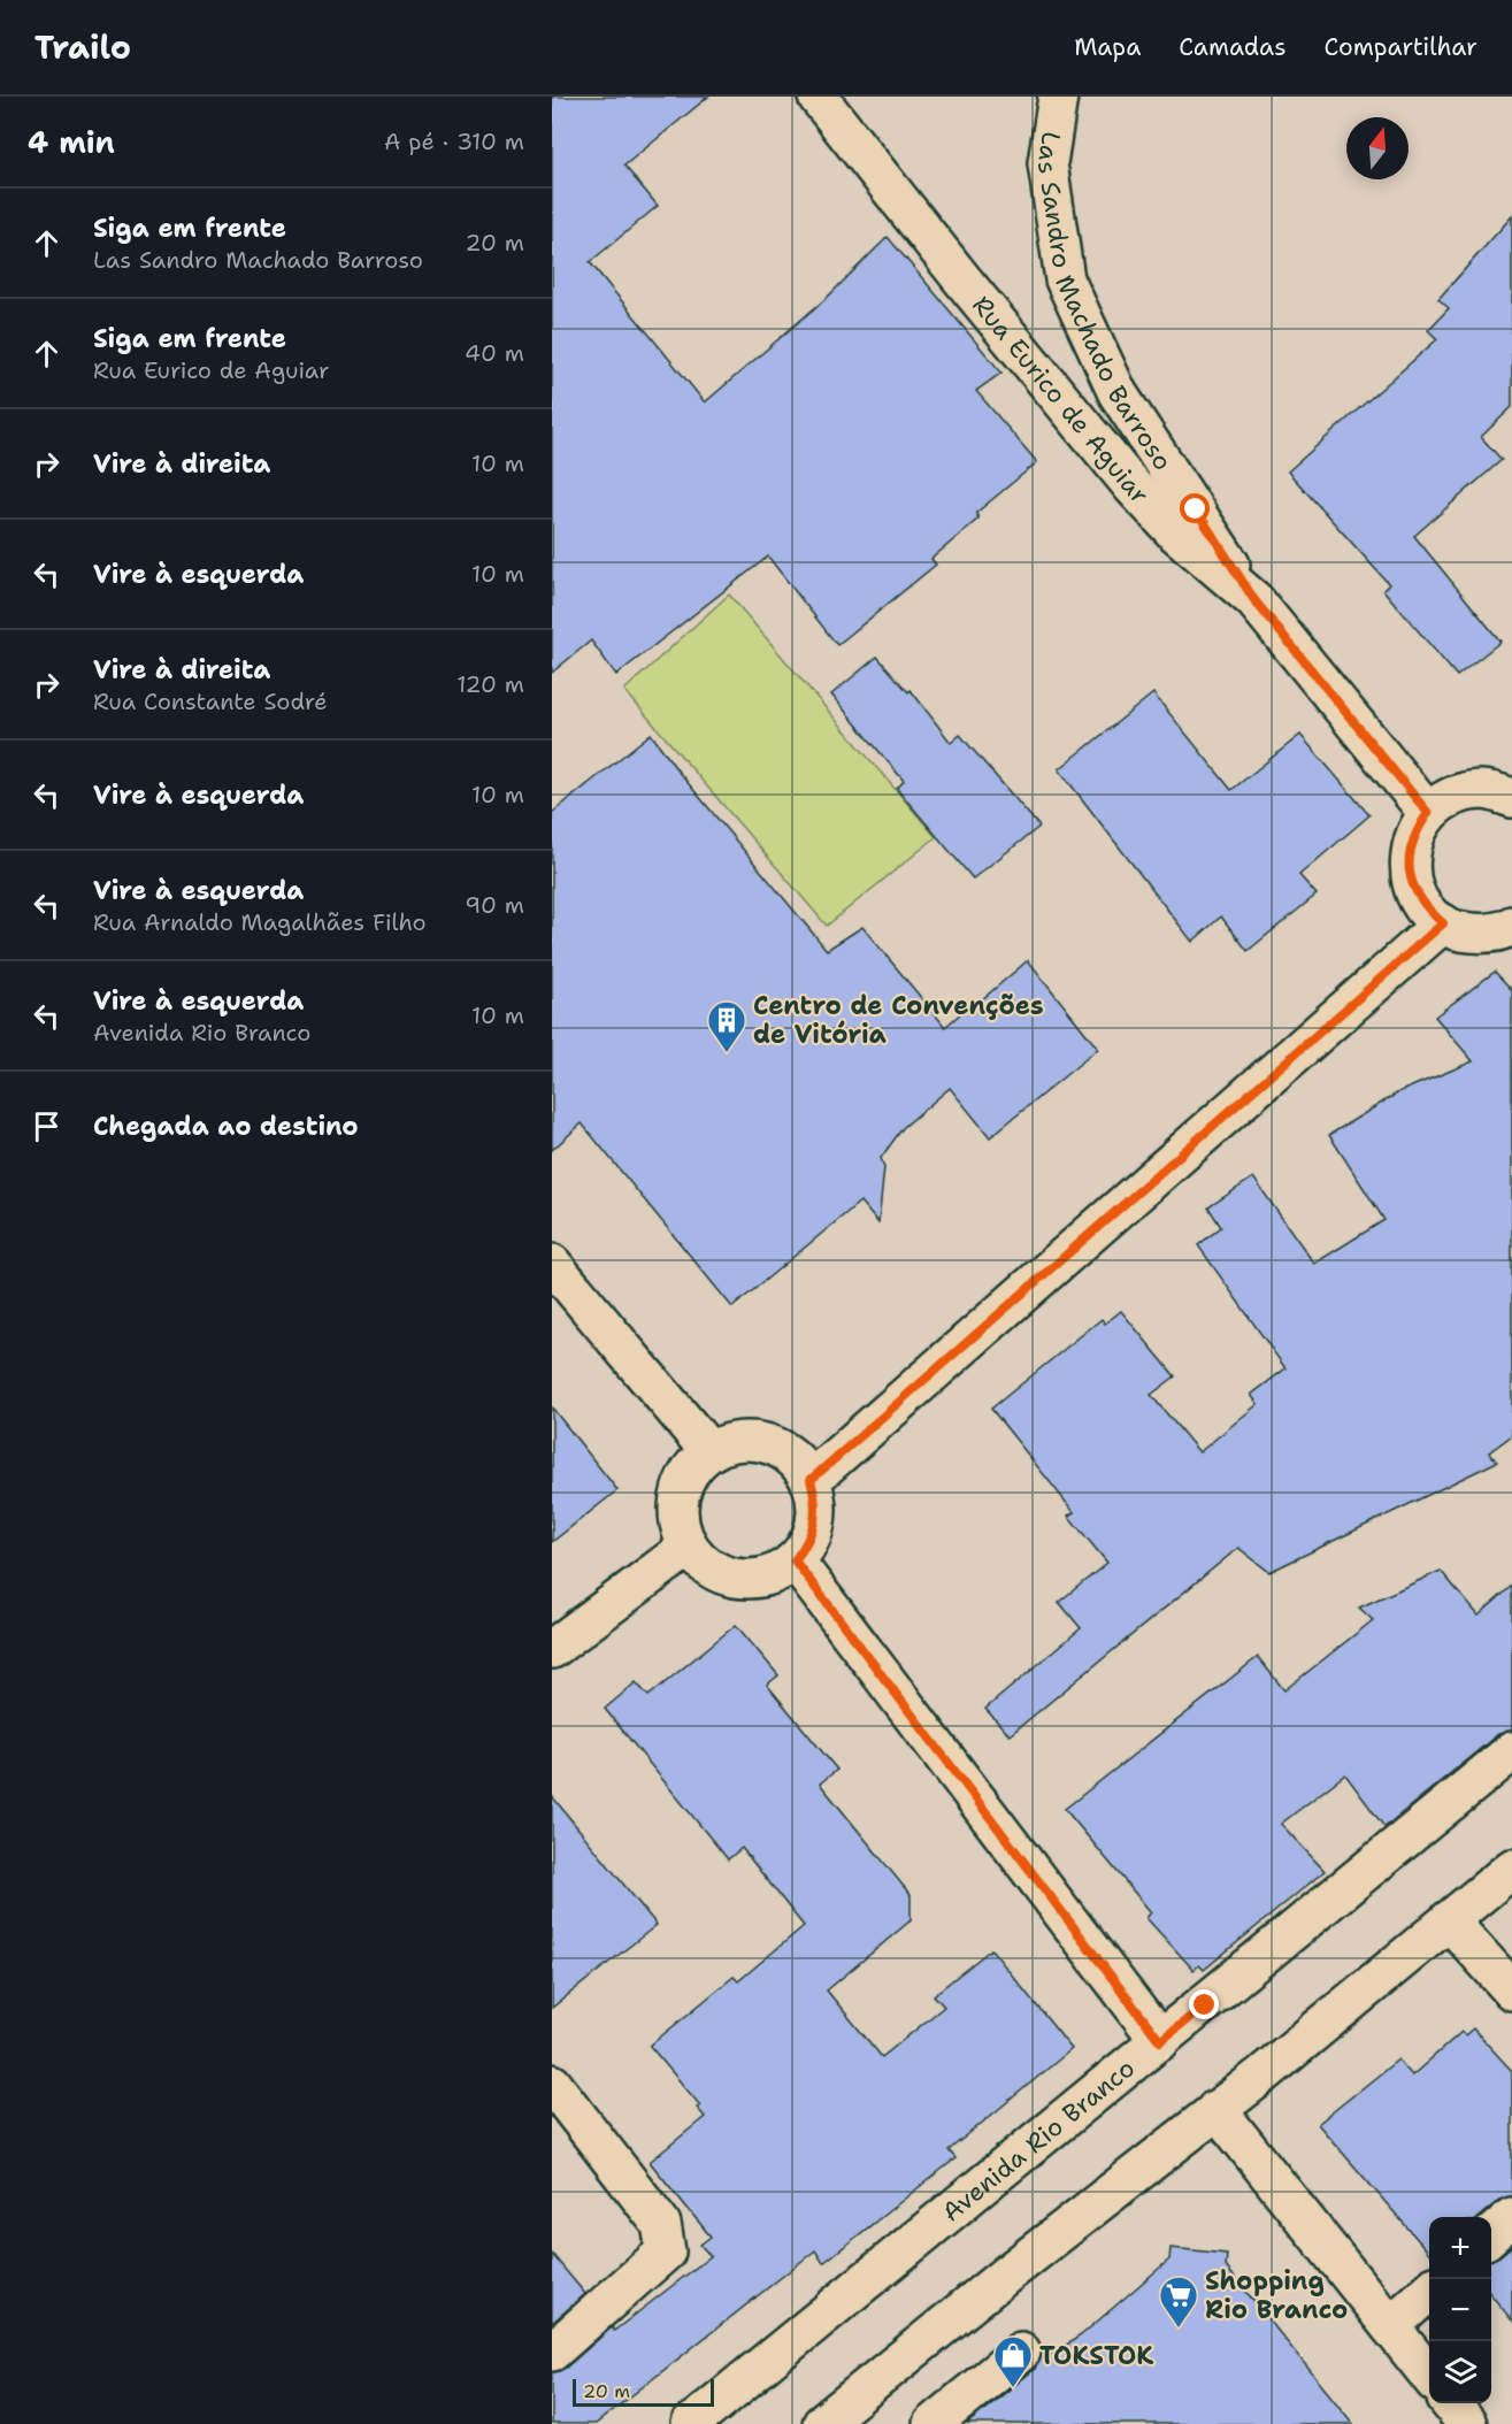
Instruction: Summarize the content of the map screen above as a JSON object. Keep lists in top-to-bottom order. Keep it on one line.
{"streets":{"street":["Las Sandro Machado Barroso","Rua Eurico de Aguiar","Avenida Rio Branco"]},"crossings":[["Las Sandro Machado Barroso","Rua Eurico de Aguiar"]],"places":{"building":["Centro de Convenções de Vitória"],"supermarket":["Shopping Rio Branco"],"shop":["TOKSTOK"]},"scale_bar":"20 m","north":"top","page":{"header":"Trailo","nav":["Mapa","Camadas","Compartilhar"],"heading":["4 min","A pé · 310 m"],"list":[["Siga em frente","Las Sandro Machado Barroso","20 m"],["Siga em frente","Rua Eurico de Aguiar","40 m"],["Vire à direita","10 m"],["Vire à esquerda","10 m"],["Vire à direita","Rua Constante Sodré","120 m"],["Vire à esquerda","10 m"],["Vire à esquerda","Rua Arnaldo Magalhães Filho","90 m"],["Vire à esquerda","Avenida Rio Branco","10 m"],"Chegada ao destino"],"map_buttons":["+","−"],"scale":"20 m"}}
